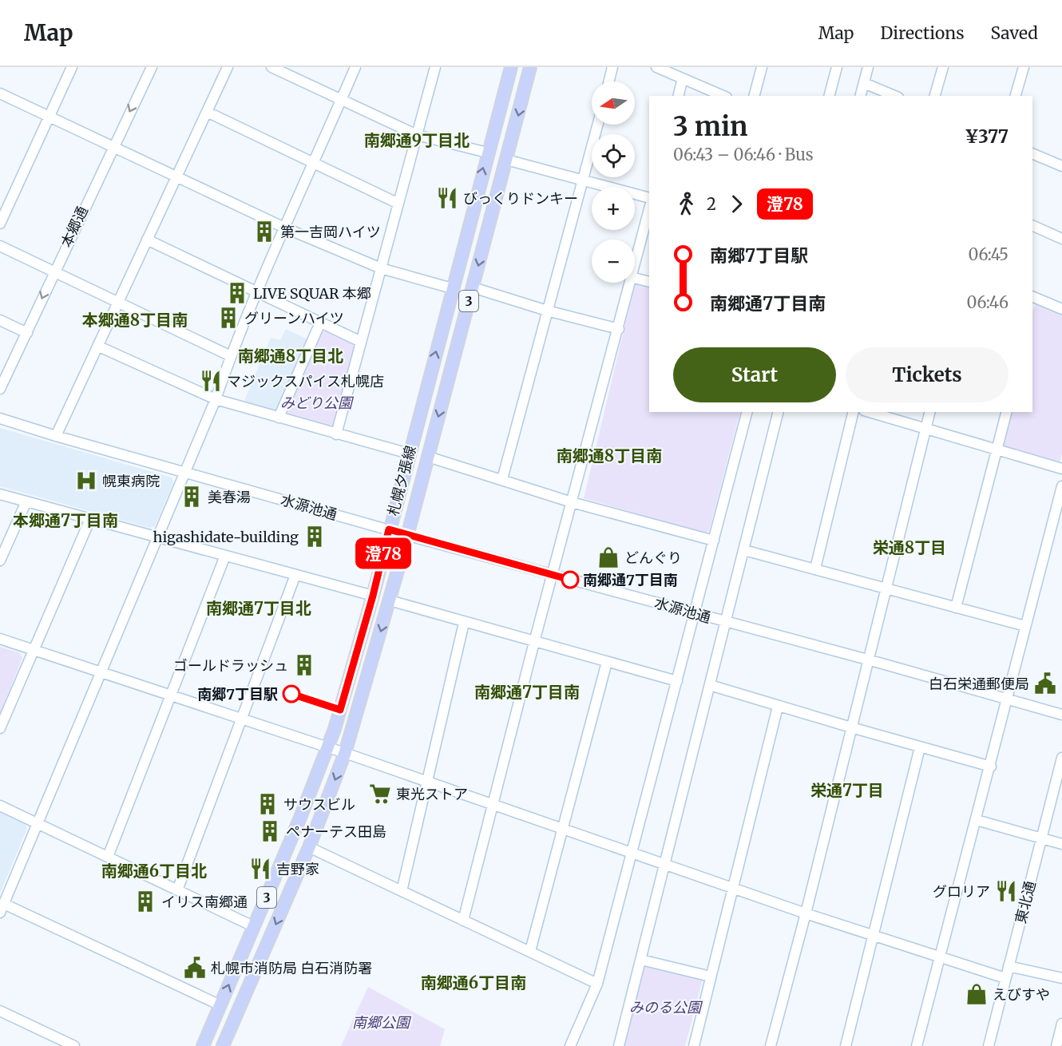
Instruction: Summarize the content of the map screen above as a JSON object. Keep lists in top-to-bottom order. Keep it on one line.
{"streets":{"main road":["3","札幌夕張線"],"street":["本郷通","水源池通","東北通"]},"crossings":[["札幌夕張線","水源池通"]],"districts":["南郷通9丁目北","本郷通8丁目南","南郷通8丁目北","南郷通8丁目南","本郷通7丁目南","栄通8丁目","南郷通7丁目北","南郷通7丁目南","栄通7丁目","南郷通6丁目北","南郷通6丁目南"],"parks":["みどり公園","みのる公園","南郷公園"],"places":{"restaurant":["びっくりドンキー","マジックスパイス札幌店","吉野家","グロリア"],"building":["第一吉岡ハイツ","LIVE SQUAR 本郷","グリーンハイツ","美春湯","higashidate-building","ゴールドラッシュ","サウスビル","ペナーテス田島","イリス南郷通"],"hospital":["幌東病院"],"shop":["どんぐり","えびすや"],"other":["南郷通7丁目南","南郷7丁目駅"],"public building":["白石栄通郵便局","札幌市消防局 白石消防署"],"supermarket":["東光ストア"]},"lines":["bus line 澄78"],"north":"left","page":{"header":"Map","nav":["Map","Directions","Saved"],"on_map":"澄78","map_buttons":["+","−"],"heading":["3 min","06:43 – 06:46 · Bus","¥377"],"legs":["2","澄78"],"list":[{"name":"南郷7丁目駅","value":"06:45"},{"name":"南郷通7丁目南","value":"06:46"}],"buttons":["Start","Tickets"]}}
